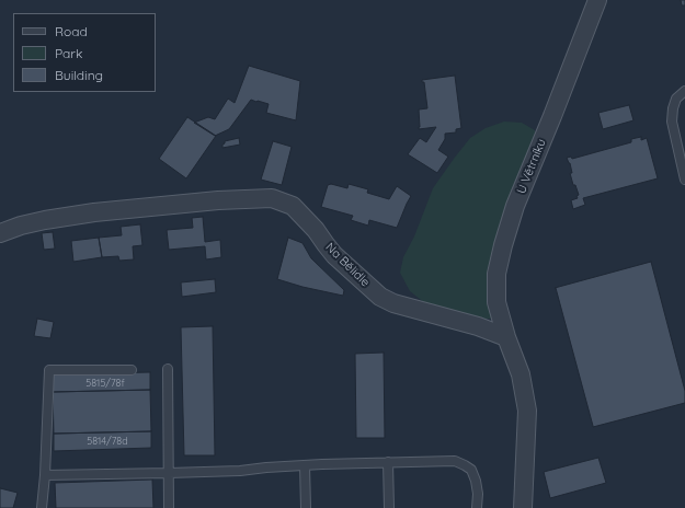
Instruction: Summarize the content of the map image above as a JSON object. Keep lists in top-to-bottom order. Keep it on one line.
{"streets":{"street":["U Větrníku","Na Bělidle"]},"crossings":[["U Větrníku","Na Bělidle"]],"house_numbers":["5815/78f","5814/78d"],"legend":["Road","Park","Building"]}
